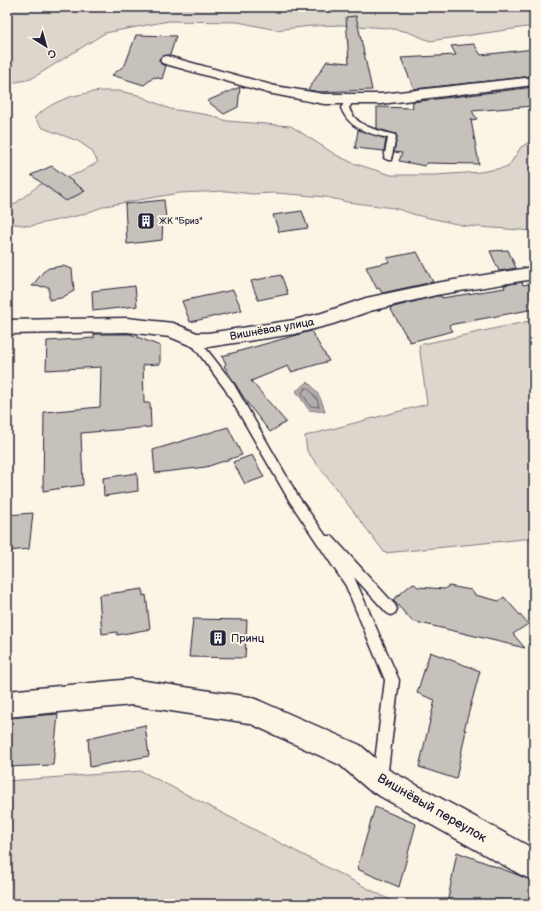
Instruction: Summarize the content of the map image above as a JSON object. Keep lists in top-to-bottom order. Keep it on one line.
{"streets":{"street":["Вишнёвая улица","Вишнёвый переулок"]},"places":{"building":["ЖК \"Бриз\"","Принц"]},"north":"bottom right"}
